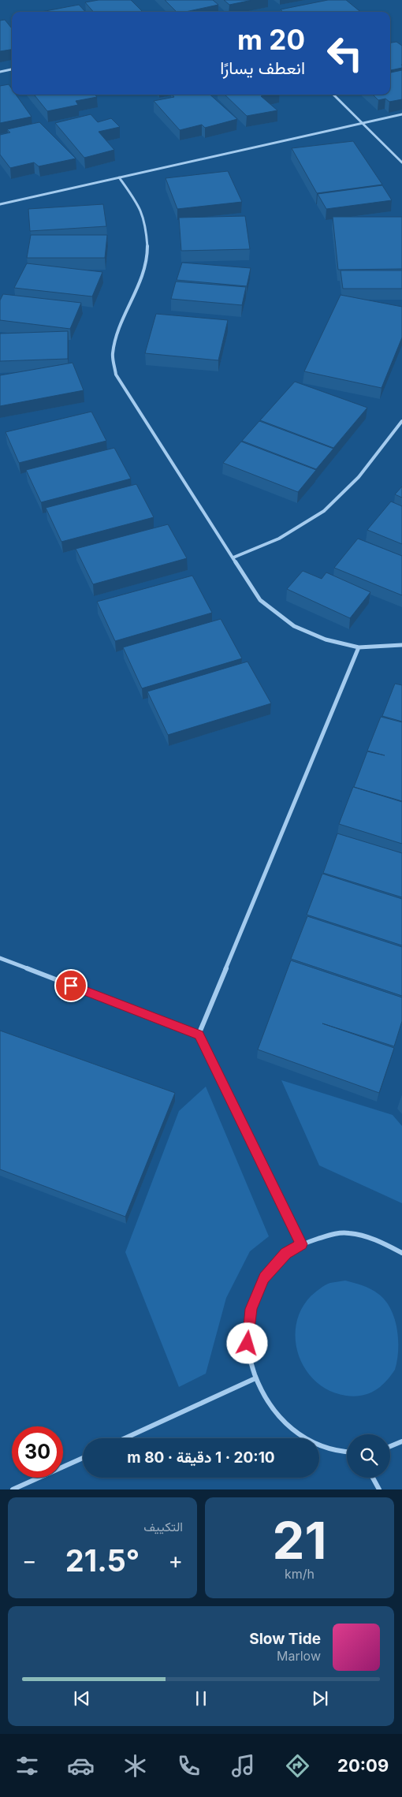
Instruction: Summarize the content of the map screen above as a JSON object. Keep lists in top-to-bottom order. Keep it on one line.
{"page":{"turn":["20 m","انعطف يسارًا"],"limit":"30","trip":"20:10 · 1 دقيقة · 80 m","tile":[["21","km/h"],"التكييف"],"heat":["−","21.5°","+"],"song":["Slow Tide","Marlow"],"tabs":"20:09"}}
